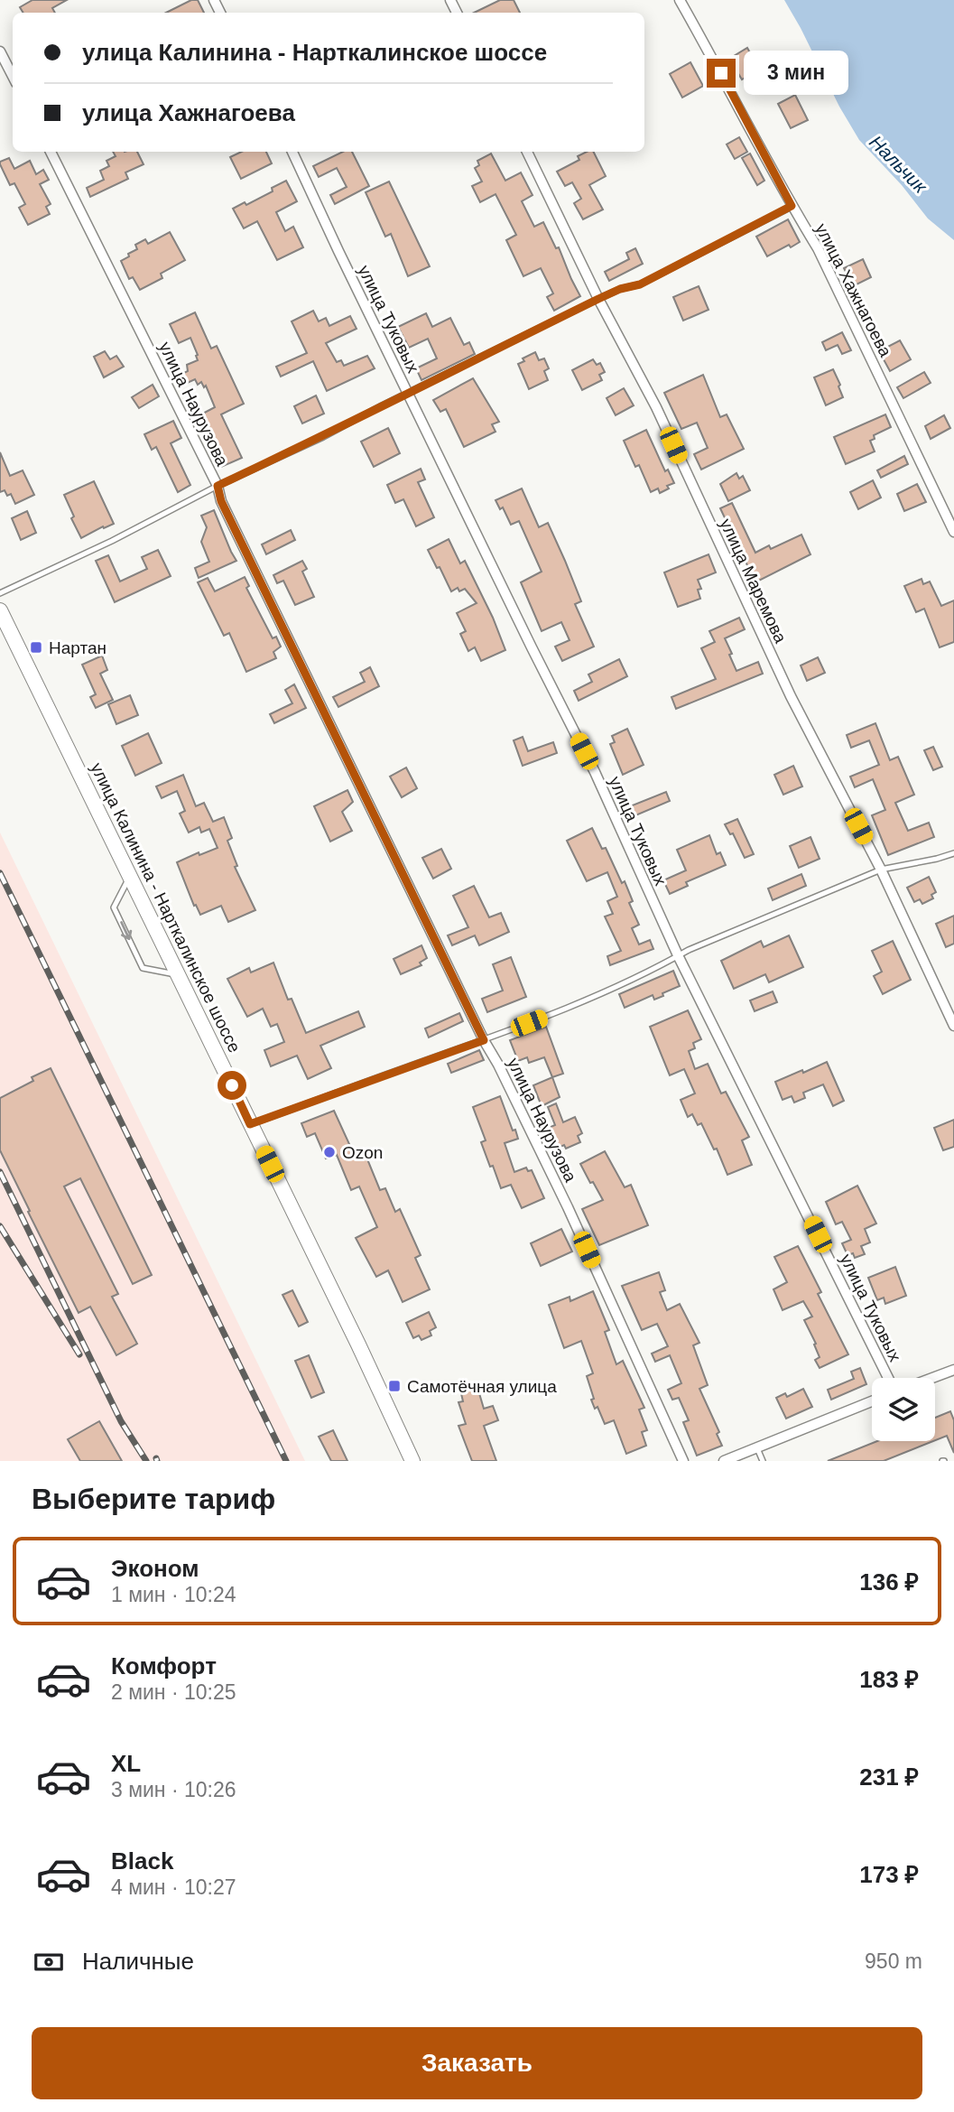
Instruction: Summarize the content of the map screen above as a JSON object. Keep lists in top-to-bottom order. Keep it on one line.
{"streets":{"main road":["улица Калинина - Нарткалинское шоссе"],"street":["улица Хажнагоева","улица Туковых","улица Наурузова","улица Маремова"]},"water":["Нальчик"],"places":{"transit":["Нартан","Самотёчная улица"],"other":["Ozon"]},"page":{"banner":["улица Калинина - Нарткалинское шоссе","улица Хажнагоева"],"bubble":"3 мин","heading":"Выберите тариф","list":[{"name":"Эконом","note":"1 мин · 10:24","value":"136 ₽"},{"name":"Комфорт","note":"2 мин · 10:25","value":"183 ₽"},{"name":"XL","note":"3 мин · 10:26","value":"231 ₽"},{"name":"Black","note":"4 мин · 10:27","value":"173 ₽"}],"pay":["Наличные","950 m"],"buttons":"Заказать"}}
